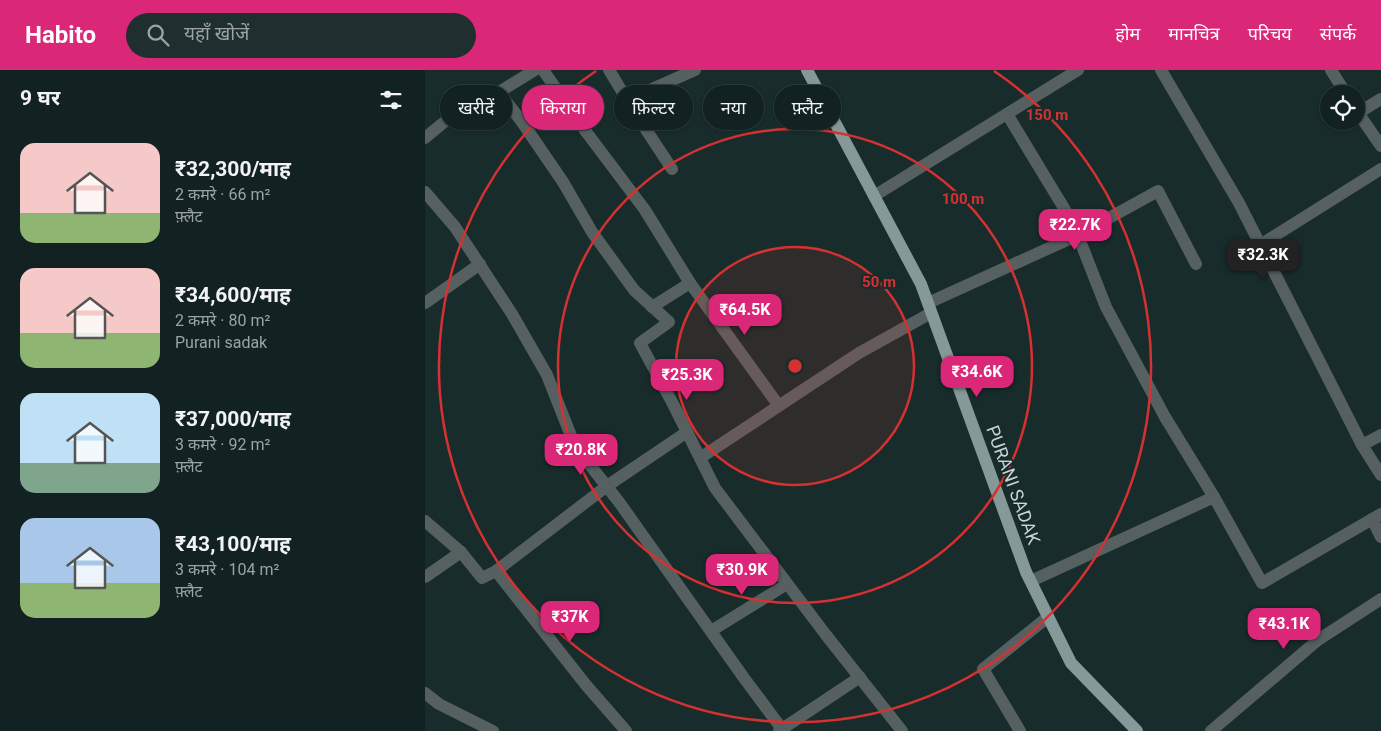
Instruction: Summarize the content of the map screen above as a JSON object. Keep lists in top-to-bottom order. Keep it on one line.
{"streets":{"main road":["PURANI SADAK"]},"page":{"header":"Habito","search":"यहाँ खोजें","nav":["होम","मानचित्र","परिचय","संपर्क"],"heading":"9 घर","chip":["खरीदें","किराया","फ़िल्टर","नया","फ़्लैट"],"list":[{"name":"₹32,300/माह","note":"2 कमरे · 66 m² · फ़्लैट"},{"name":"₹34,600/माह","note":"2 कमरे · 80 m² · Purani sadak"},{"name":"₹37,000/माह","note":"3 कमरे · 92 m² · फ़्लैट"},{"name":"₹43,100/माह","note":"3 कमरे · 104 m² · फ़्लैट"}],"price":["₹22.7K","₹32.3K","₹64.5K","₹34.6K","₹25.3K","₹20.8K","₹30.9K","₹37K","₹43.1K"]},"rings":["150 m","100 m","50 m"]}
